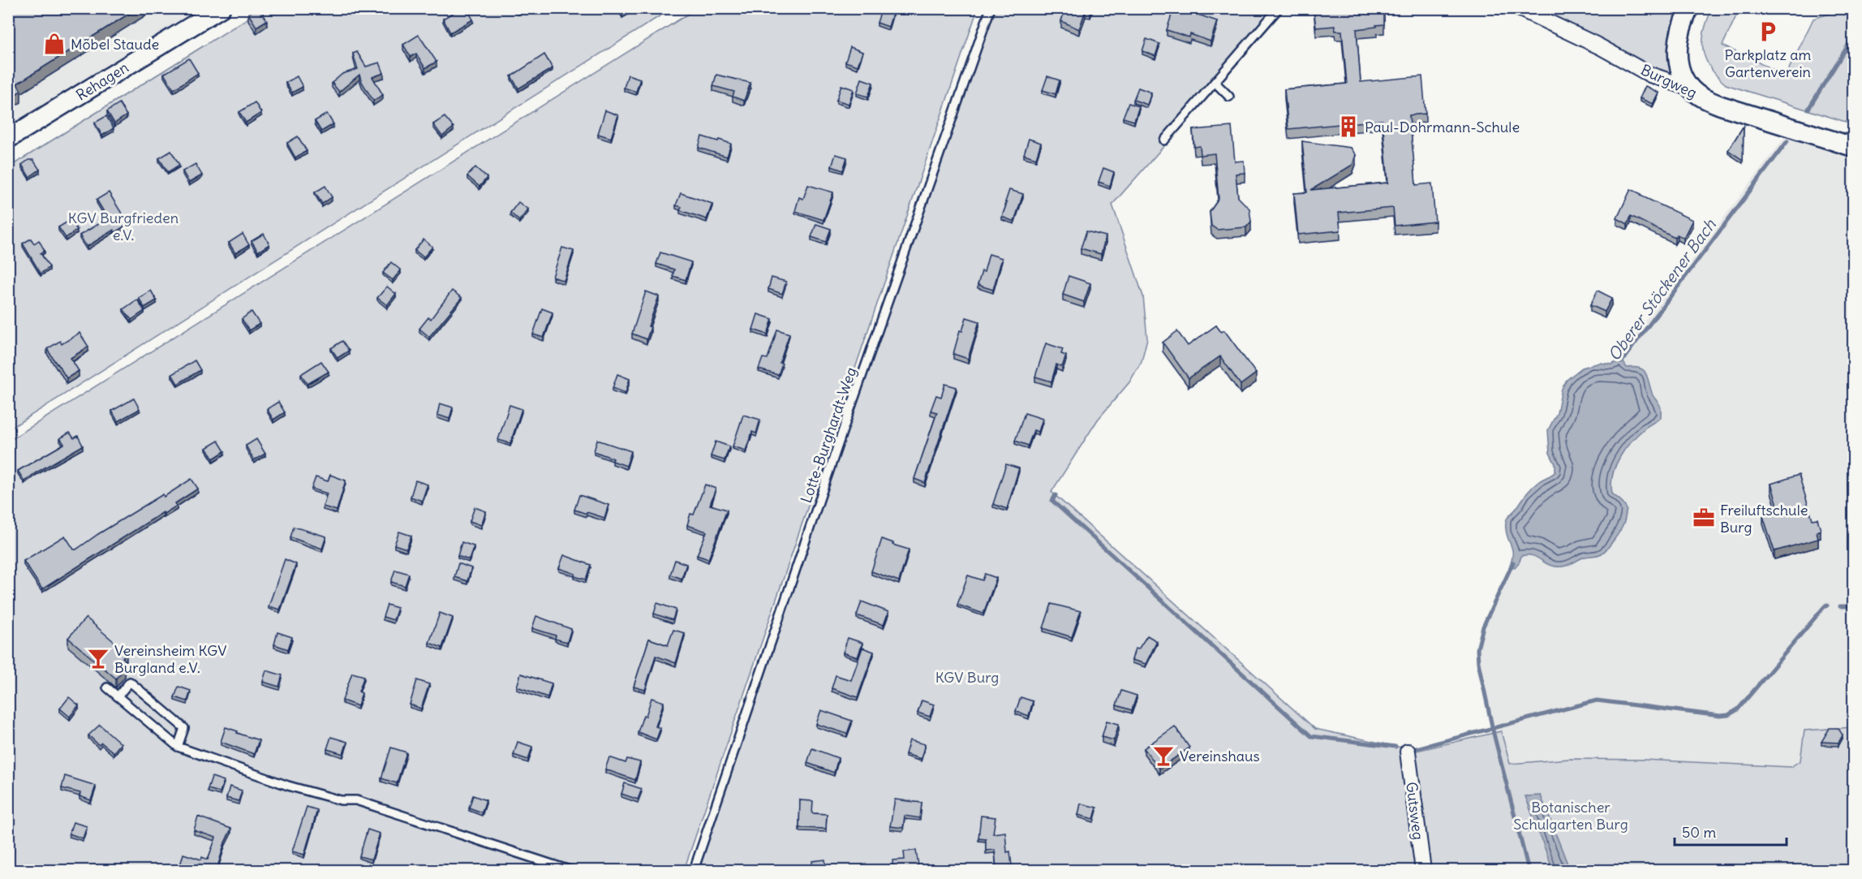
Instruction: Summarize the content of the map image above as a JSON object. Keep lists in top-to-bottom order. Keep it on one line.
{"streets":{"street":["Rehagen","Burgweg","Gutsweg"],"lane":["Lotte-Burghardt-Weg"]},"water":["Oberer Stöckener Bach"],"parks":["KGV Burgfrieden e.V.","KGV Burg","Botanischer Schulgarten Burg"],"places":{"parking":["Parkplatz am Gartenverein"],"shop":["Möbel Staude"],"building":["Paul-Dohrmann-Schule"],"office":["Freiluftschule Burg"],"bar":["Vereinsheim KGV Burgland e.V.","Vereinshaus"]},"scale_bar":"50 m"}
